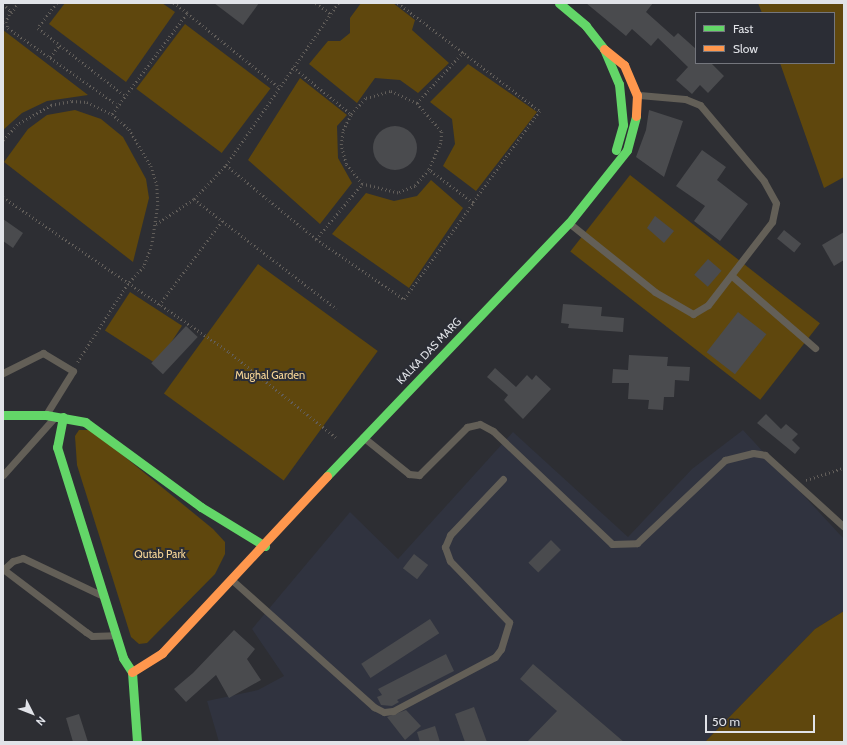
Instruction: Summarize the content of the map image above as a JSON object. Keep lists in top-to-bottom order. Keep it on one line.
{"streets":{"street":["KALKA DAS MARG"]},"parks":["Mughal Garden","Qutab Park"],"legend":["Fast","Slow"],"scale_bar":"50 m","north":"bottom right"}
